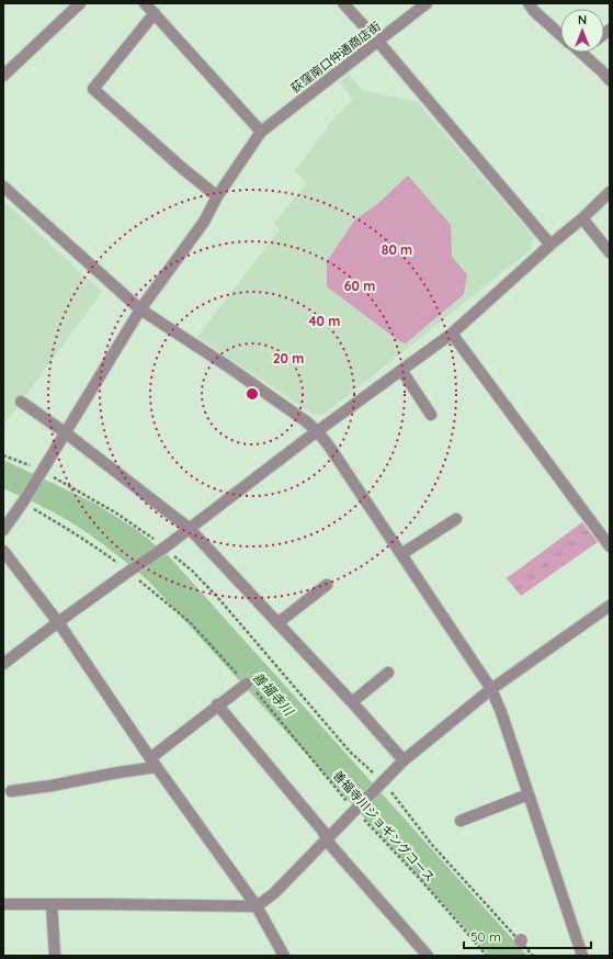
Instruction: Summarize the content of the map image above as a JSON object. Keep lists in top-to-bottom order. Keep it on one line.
{"streets":{"street":["荻窪南口仲通商店街"],"path":["善福寺川ジョギングコース"]},"crossings":[["荻窪南口仲通商店街","善福寺川ジョギングコース"]],"water":["善福寺川"],"scale_bar":"50 m","north":"top","rings":["80 m","60 m","40 m","20 m"]}
